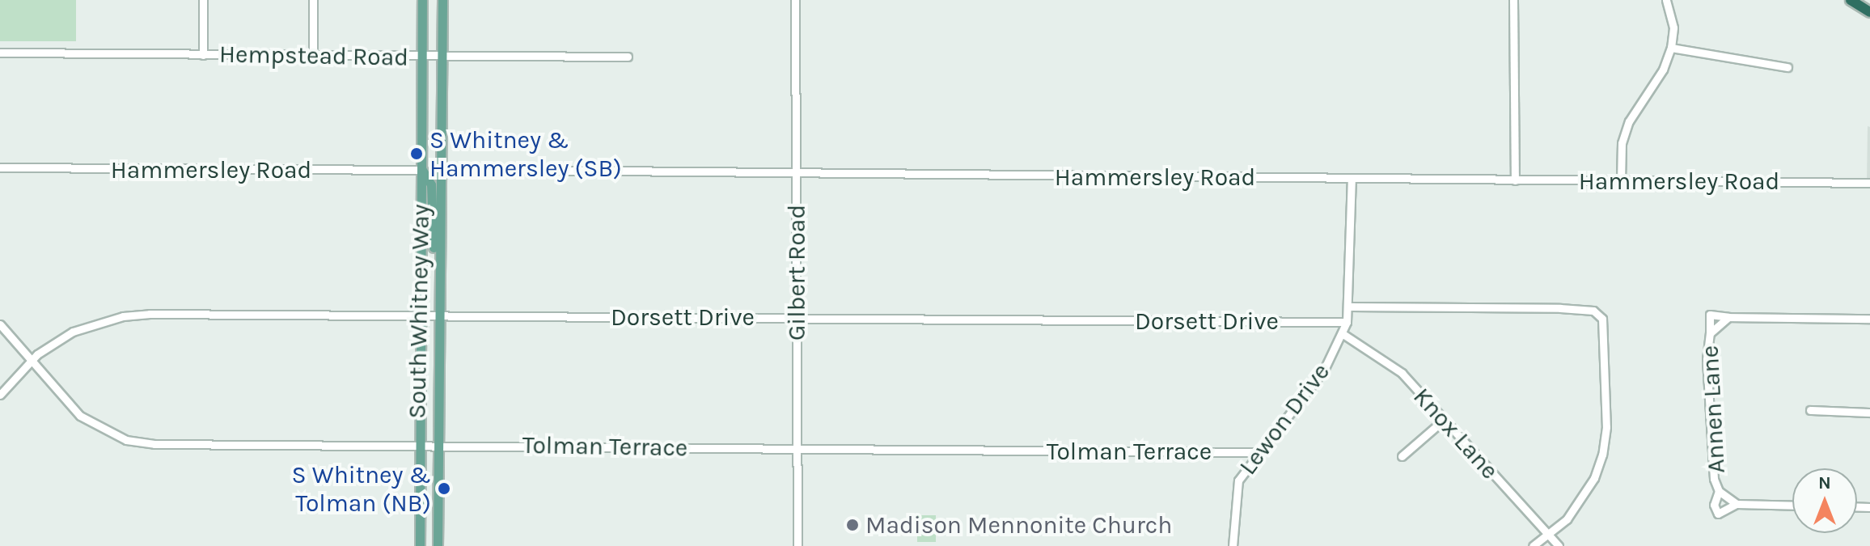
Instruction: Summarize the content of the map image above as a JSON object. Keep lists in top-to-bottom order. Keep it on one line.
{"streets":{"main road":["South Whitney Way"],"street":["Hempstead Road","Hammersley Road","Gilbert Road","Dorsett Drive","Annen Lane","Lewon Drive","Knox Lane","Tolman Terrace"]},"crossings":[["Hempstead Road","South Whitney Way"],["Hammersley Road","Gilbert Road"],["Hammersley Road","South Whitney Way"],["Hammersley Road","Lewon Drive"],["Gilbert Road","Dorsett Drive"],["Gilbert Road","Tolman Terrace"],["South Whitney Way","Dorsett Drive"],["South Whitney Way","Tolman Terrace"],["Dorsett Drive","Lewon Drive"],["Dorsett Drive","Tolman Terrace"],["Lewon Drive","Knox Lane"],["Lewon Drive","Tolman Terrace"]],"places":["S Whitney & Hammersley (SB)","S Whitney & Tolman (NB)","Madison Mennonite Church"],"north":"top"}
